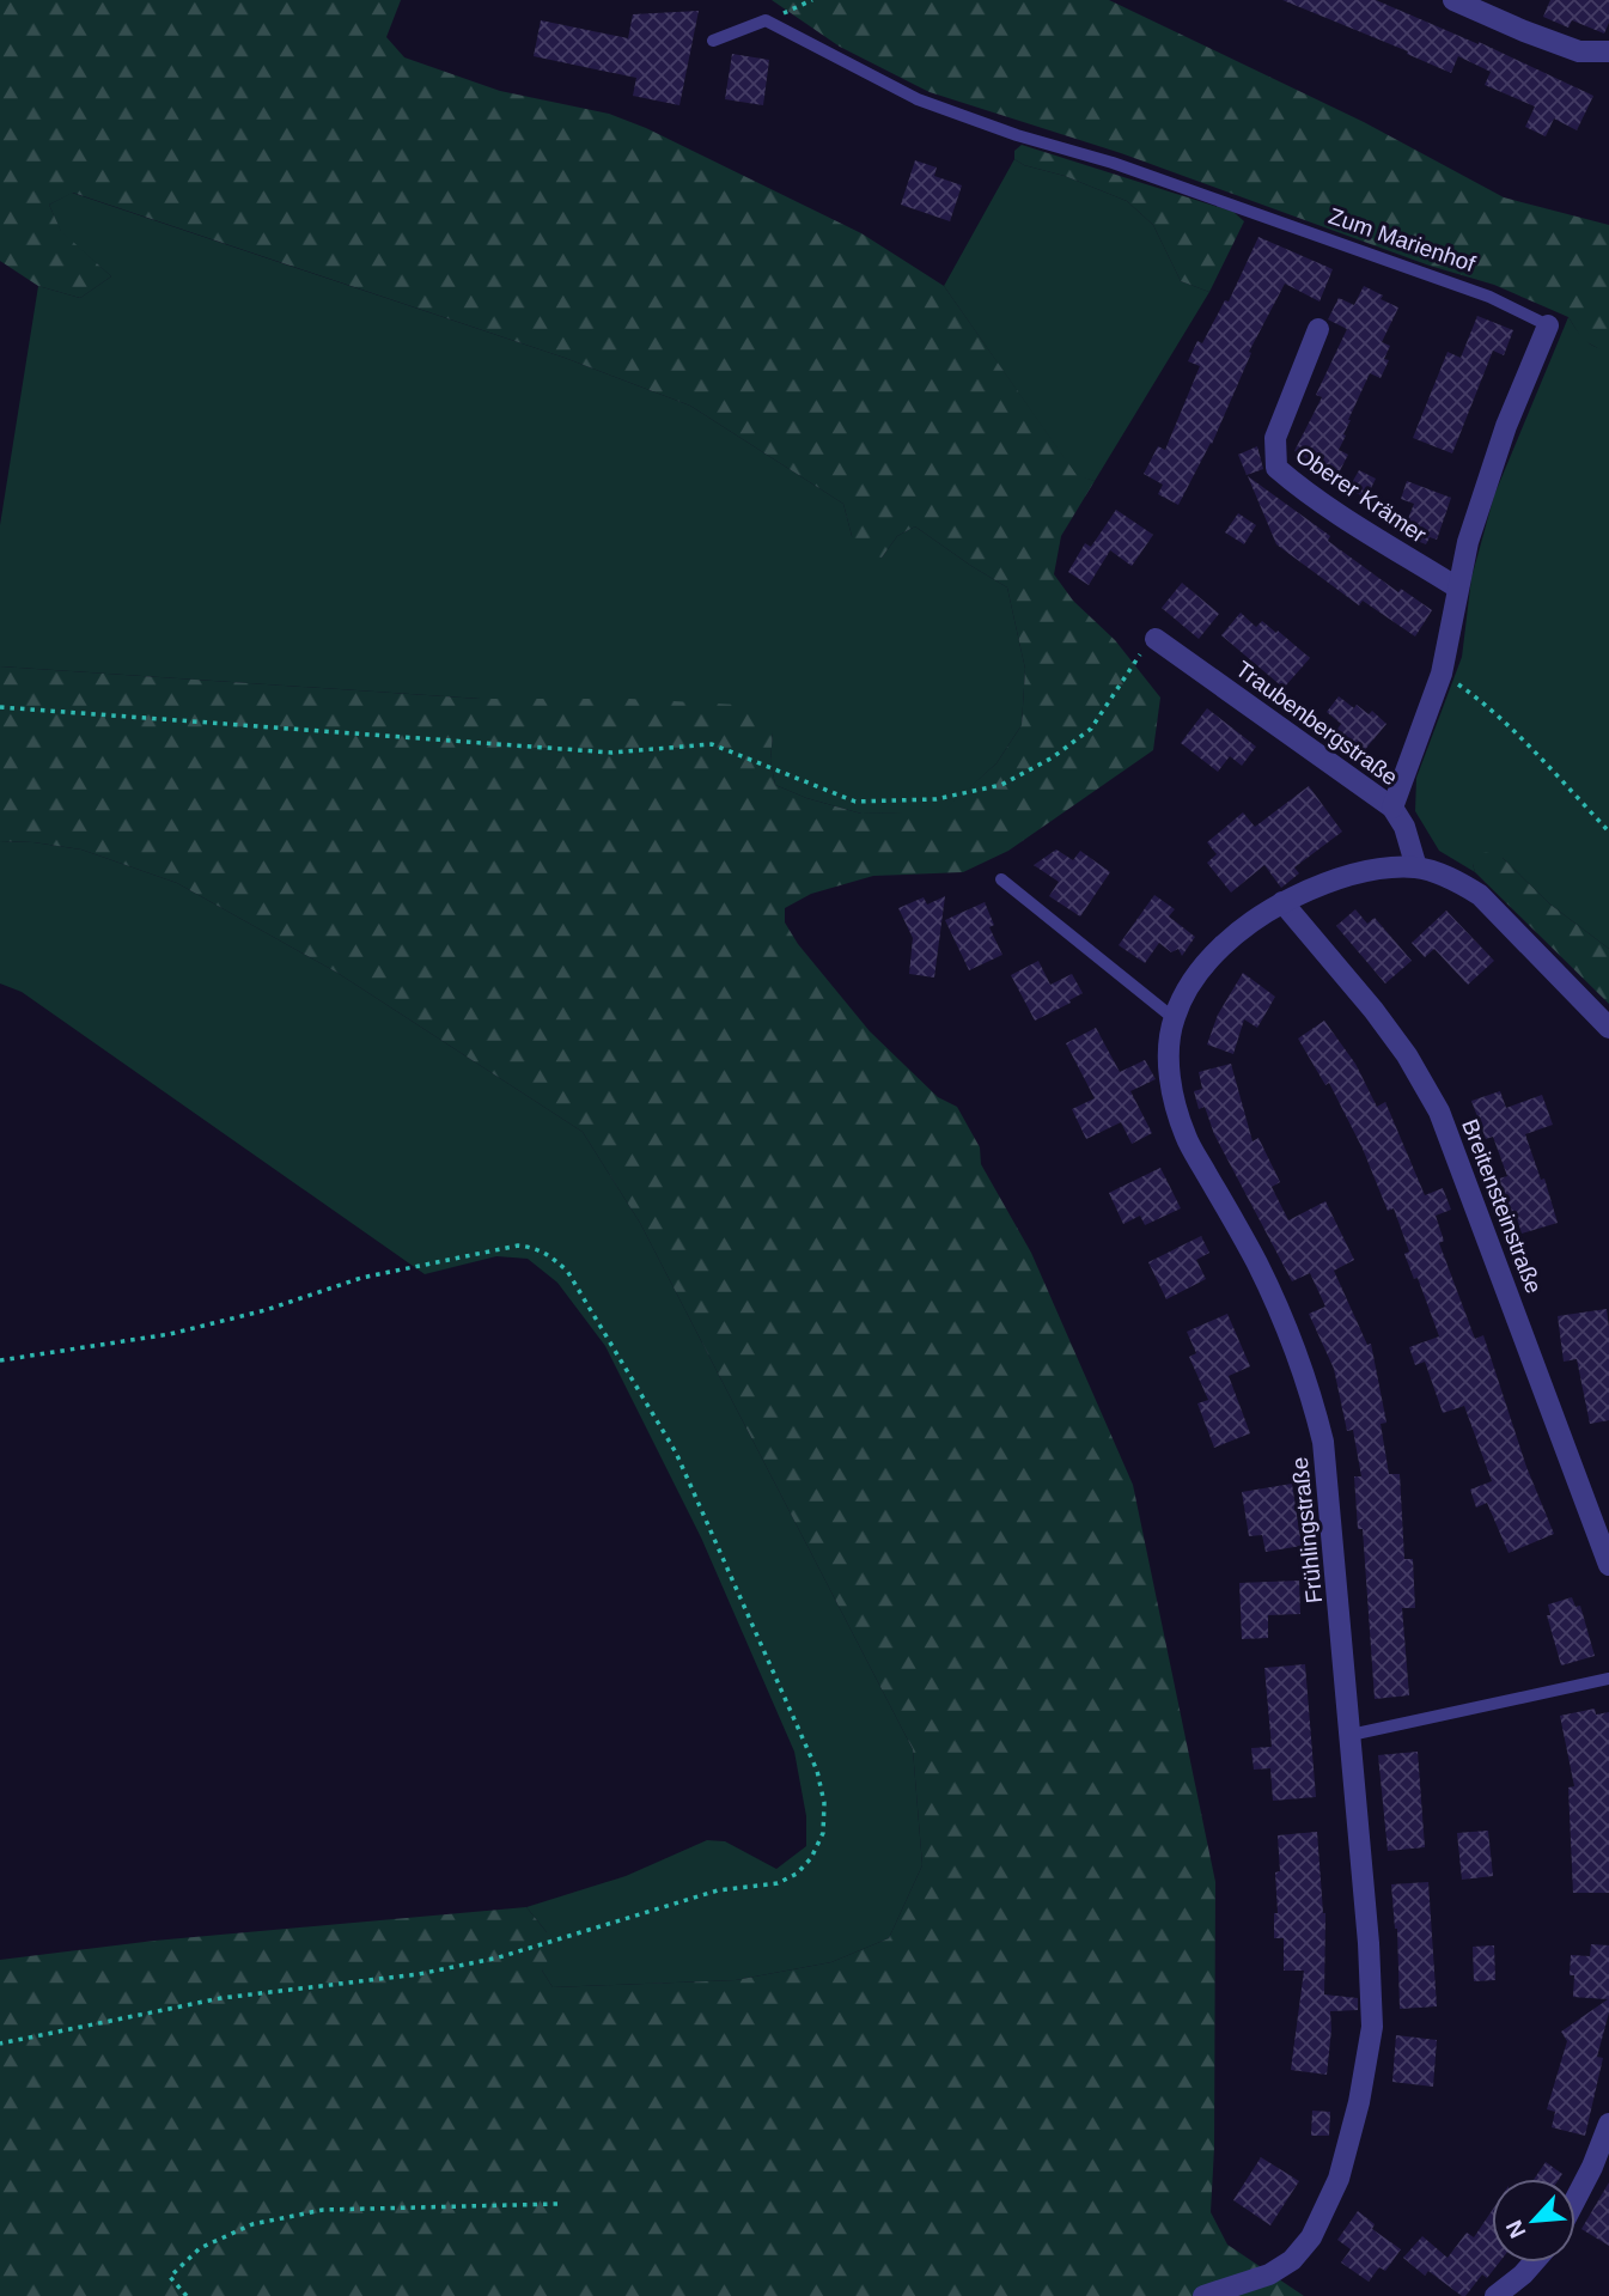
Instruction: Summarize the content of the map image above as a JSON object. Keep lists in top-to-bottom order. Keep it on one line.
{"streets":{"street":["Zum Marienhof","Oberer Krämer","Traubenbergstraße","Breitensteinstraße","Frühlingstraße"]},"crossings":[["Zum Marienhof","Oberer Krämer"],["Zum Marienhof","Traubenbergstraße"],["Traubenbergstraße","Frühlingstraße"],["Breitensteinstraße","Frühlingstraße"]],"north":"bottom left"}
